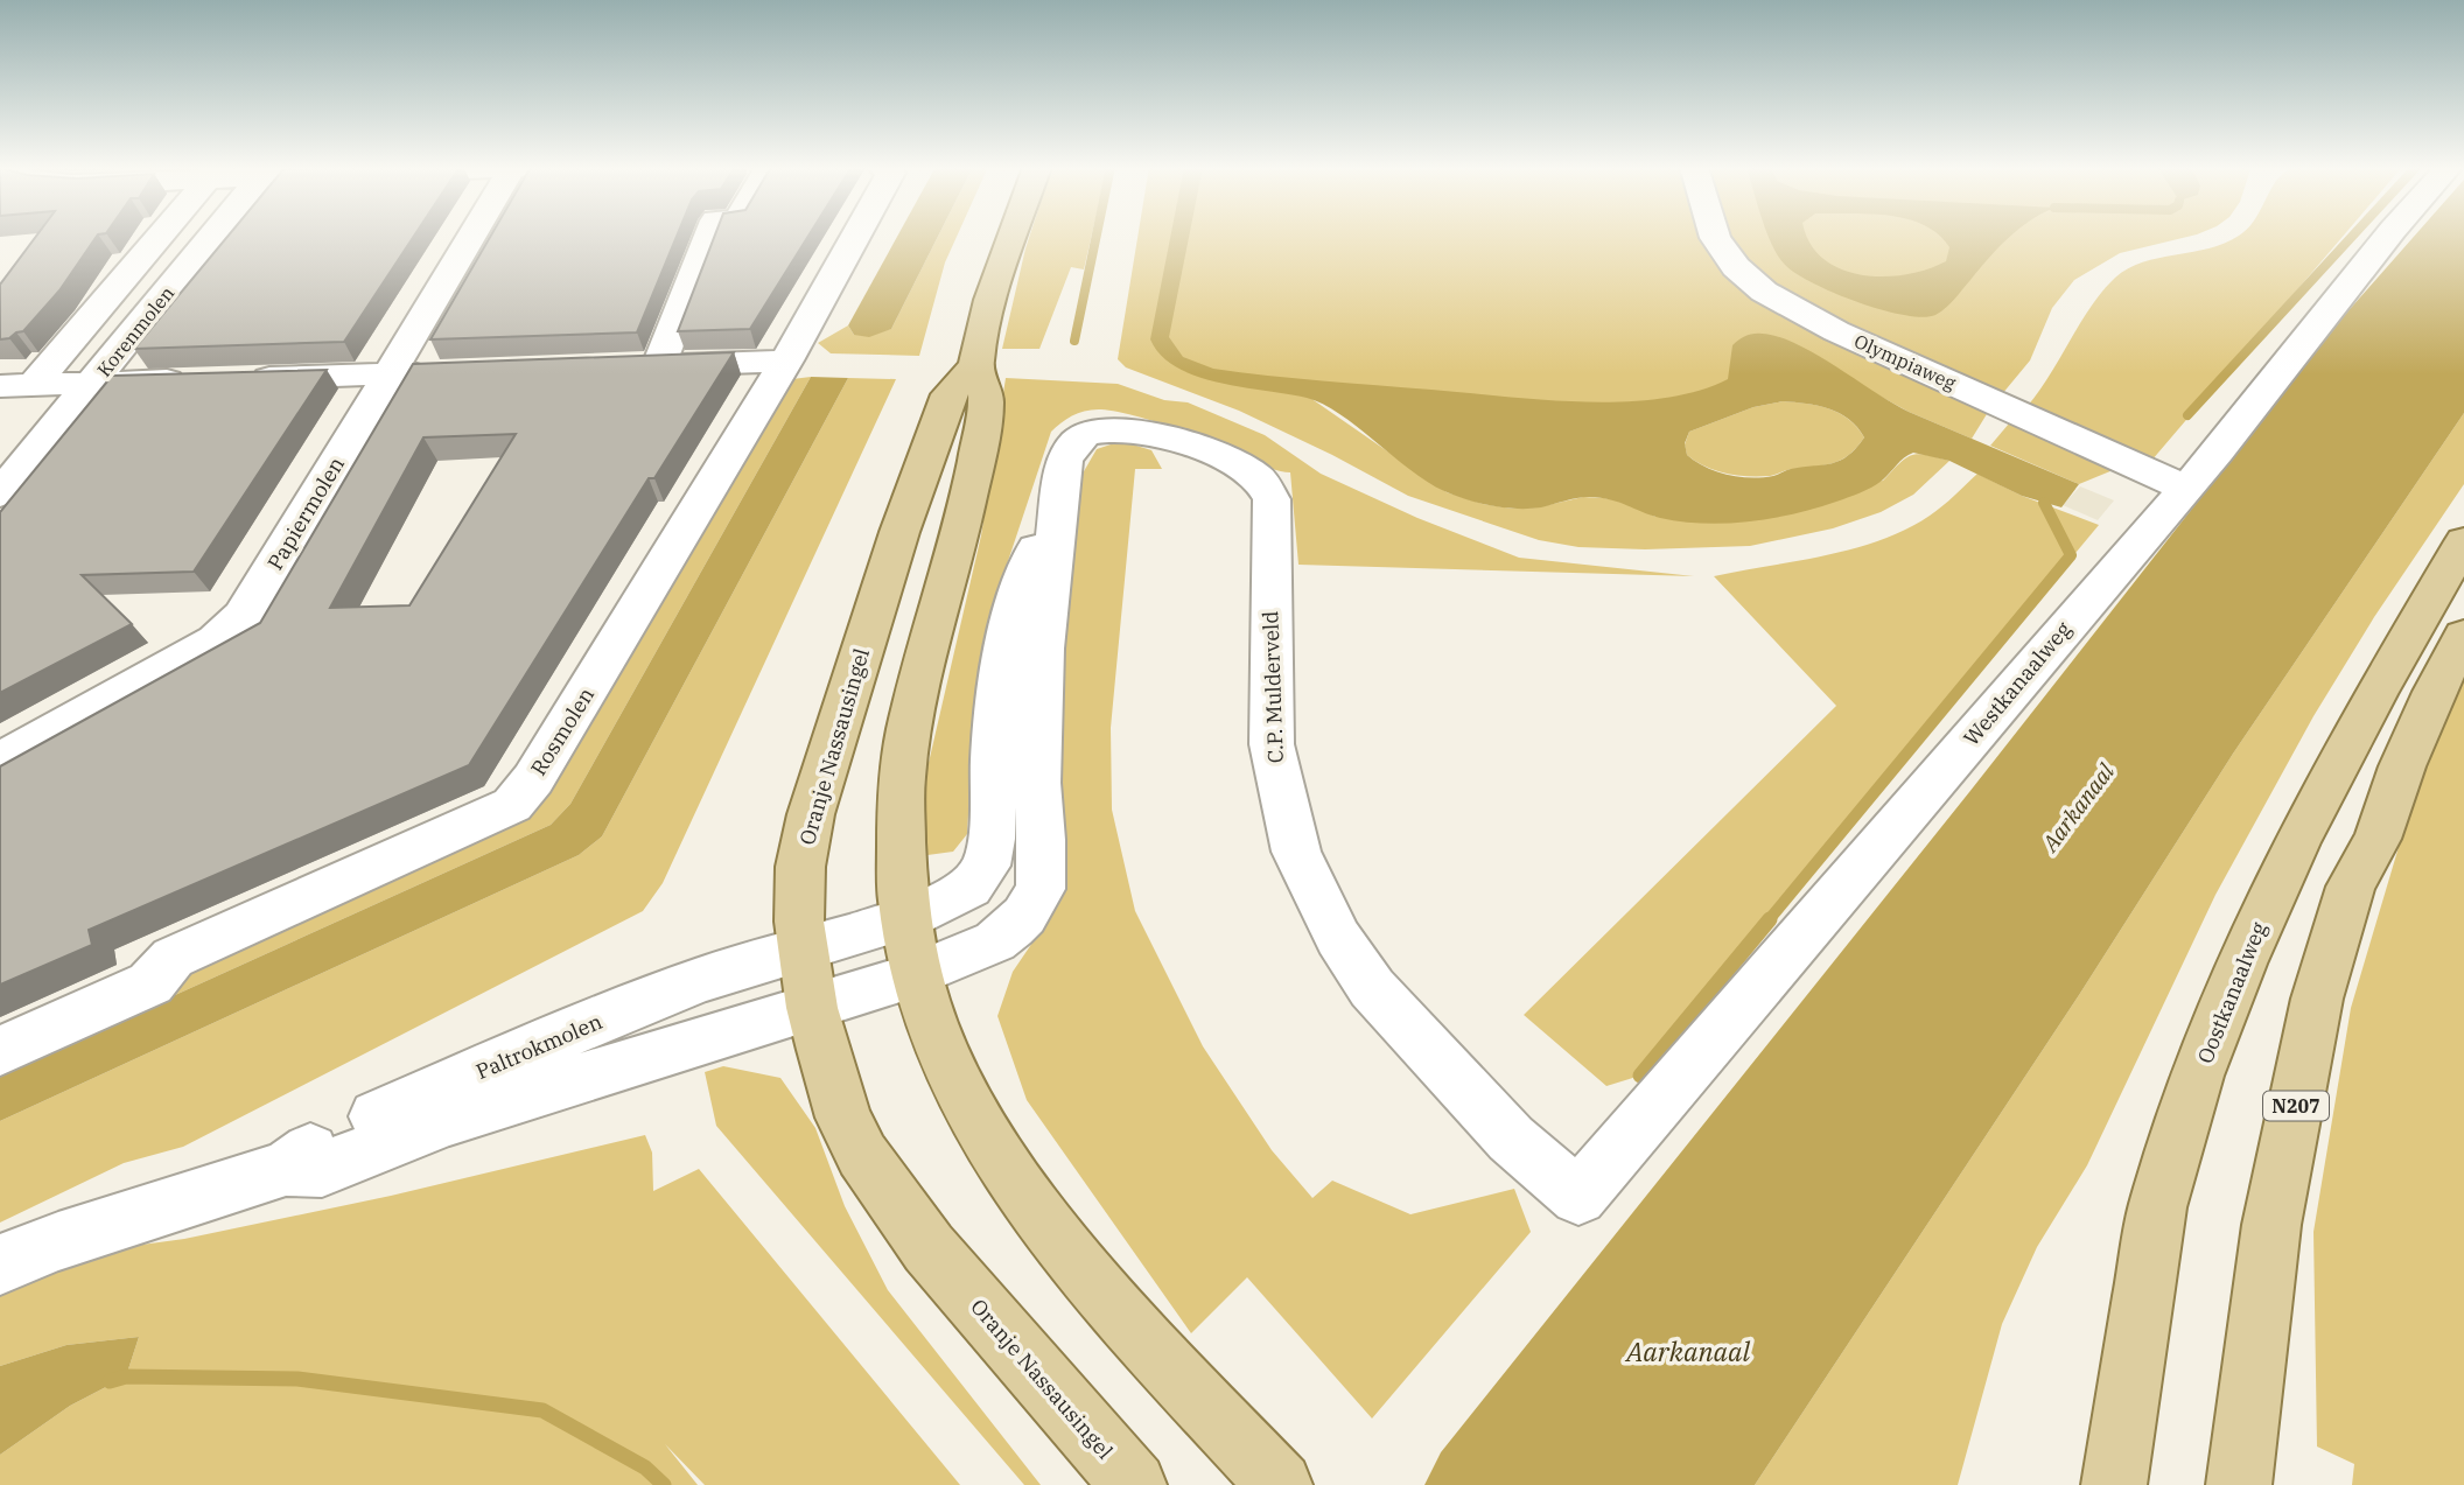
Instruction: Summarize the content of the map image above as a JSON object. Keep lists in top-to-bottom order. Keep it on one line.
{"streets":{"main road":["Oranje Nassausingel","Oostkanaalweg","N207"],"street":["Korenmolen","Olympiaweg","Papiermolen","Westkanaalweg","C.P. Mulderveld","Rosmolen","Paltrokmolen"]},"crossings":[["Olympiaweg","Westkanaalweg"],["Westkanaalweg","C.P. Mulderveld"],["C.P. Mulderveld","Oranje Nassausingel"],["C.P. Mulderveld","Paltrokmolen"],["Oranje Nassausingel","Paltrokmolen"]],"water":["Aarkanaal"]}
